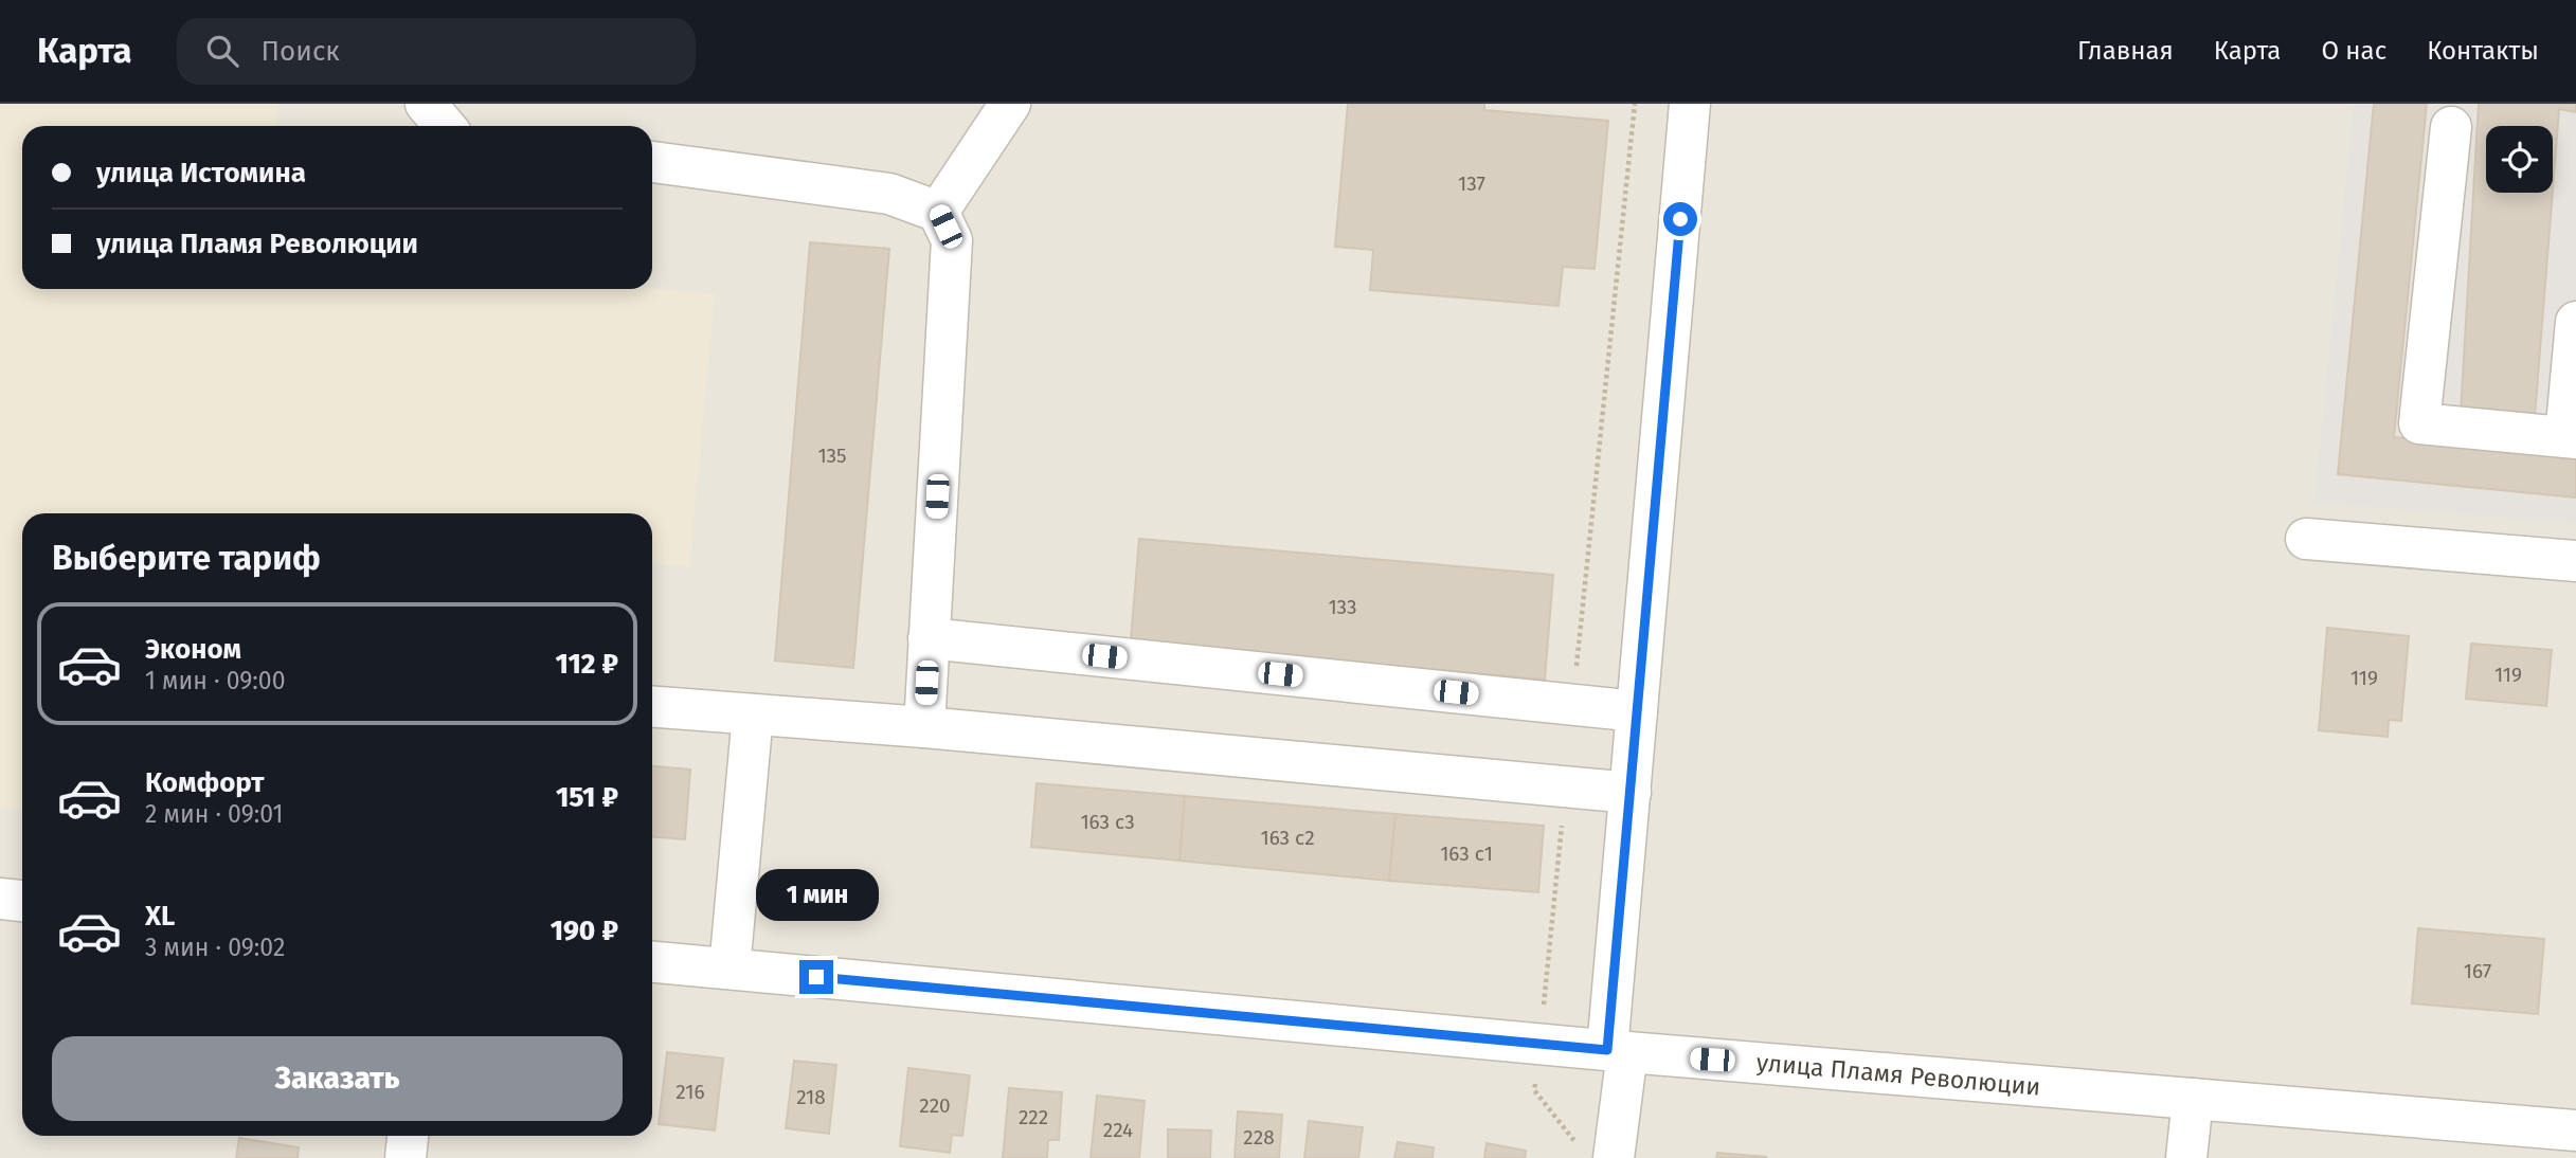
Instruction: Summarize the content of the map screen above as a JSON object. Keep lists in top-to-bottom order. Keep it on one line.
{"streets":{"street":["улица Пламя Революции"]},"house_numbers":["137","135","133","119","119","163 с3","163 с2","163 с1","167","216","218","220","222","224","228"],"page":{"header":"Карта","search":"Поиск","nav":["Главная","Карта","О нас","Контакты"],"banner":["улица Истомина","улица Пламя Революции"],"heading":"Выберите тариф","list":[{"name":"Эконом","note":"1 мин · 09:00","value":"112 ₽"},{"name":"Комфорт","note":"2 мин · 09:01","value":"151 ₽"},{"name":"XL","note":"3 мин · 09:02","value":"190 ₽"}],"bubble":"1 мин","buttons":"Заказать"}}
